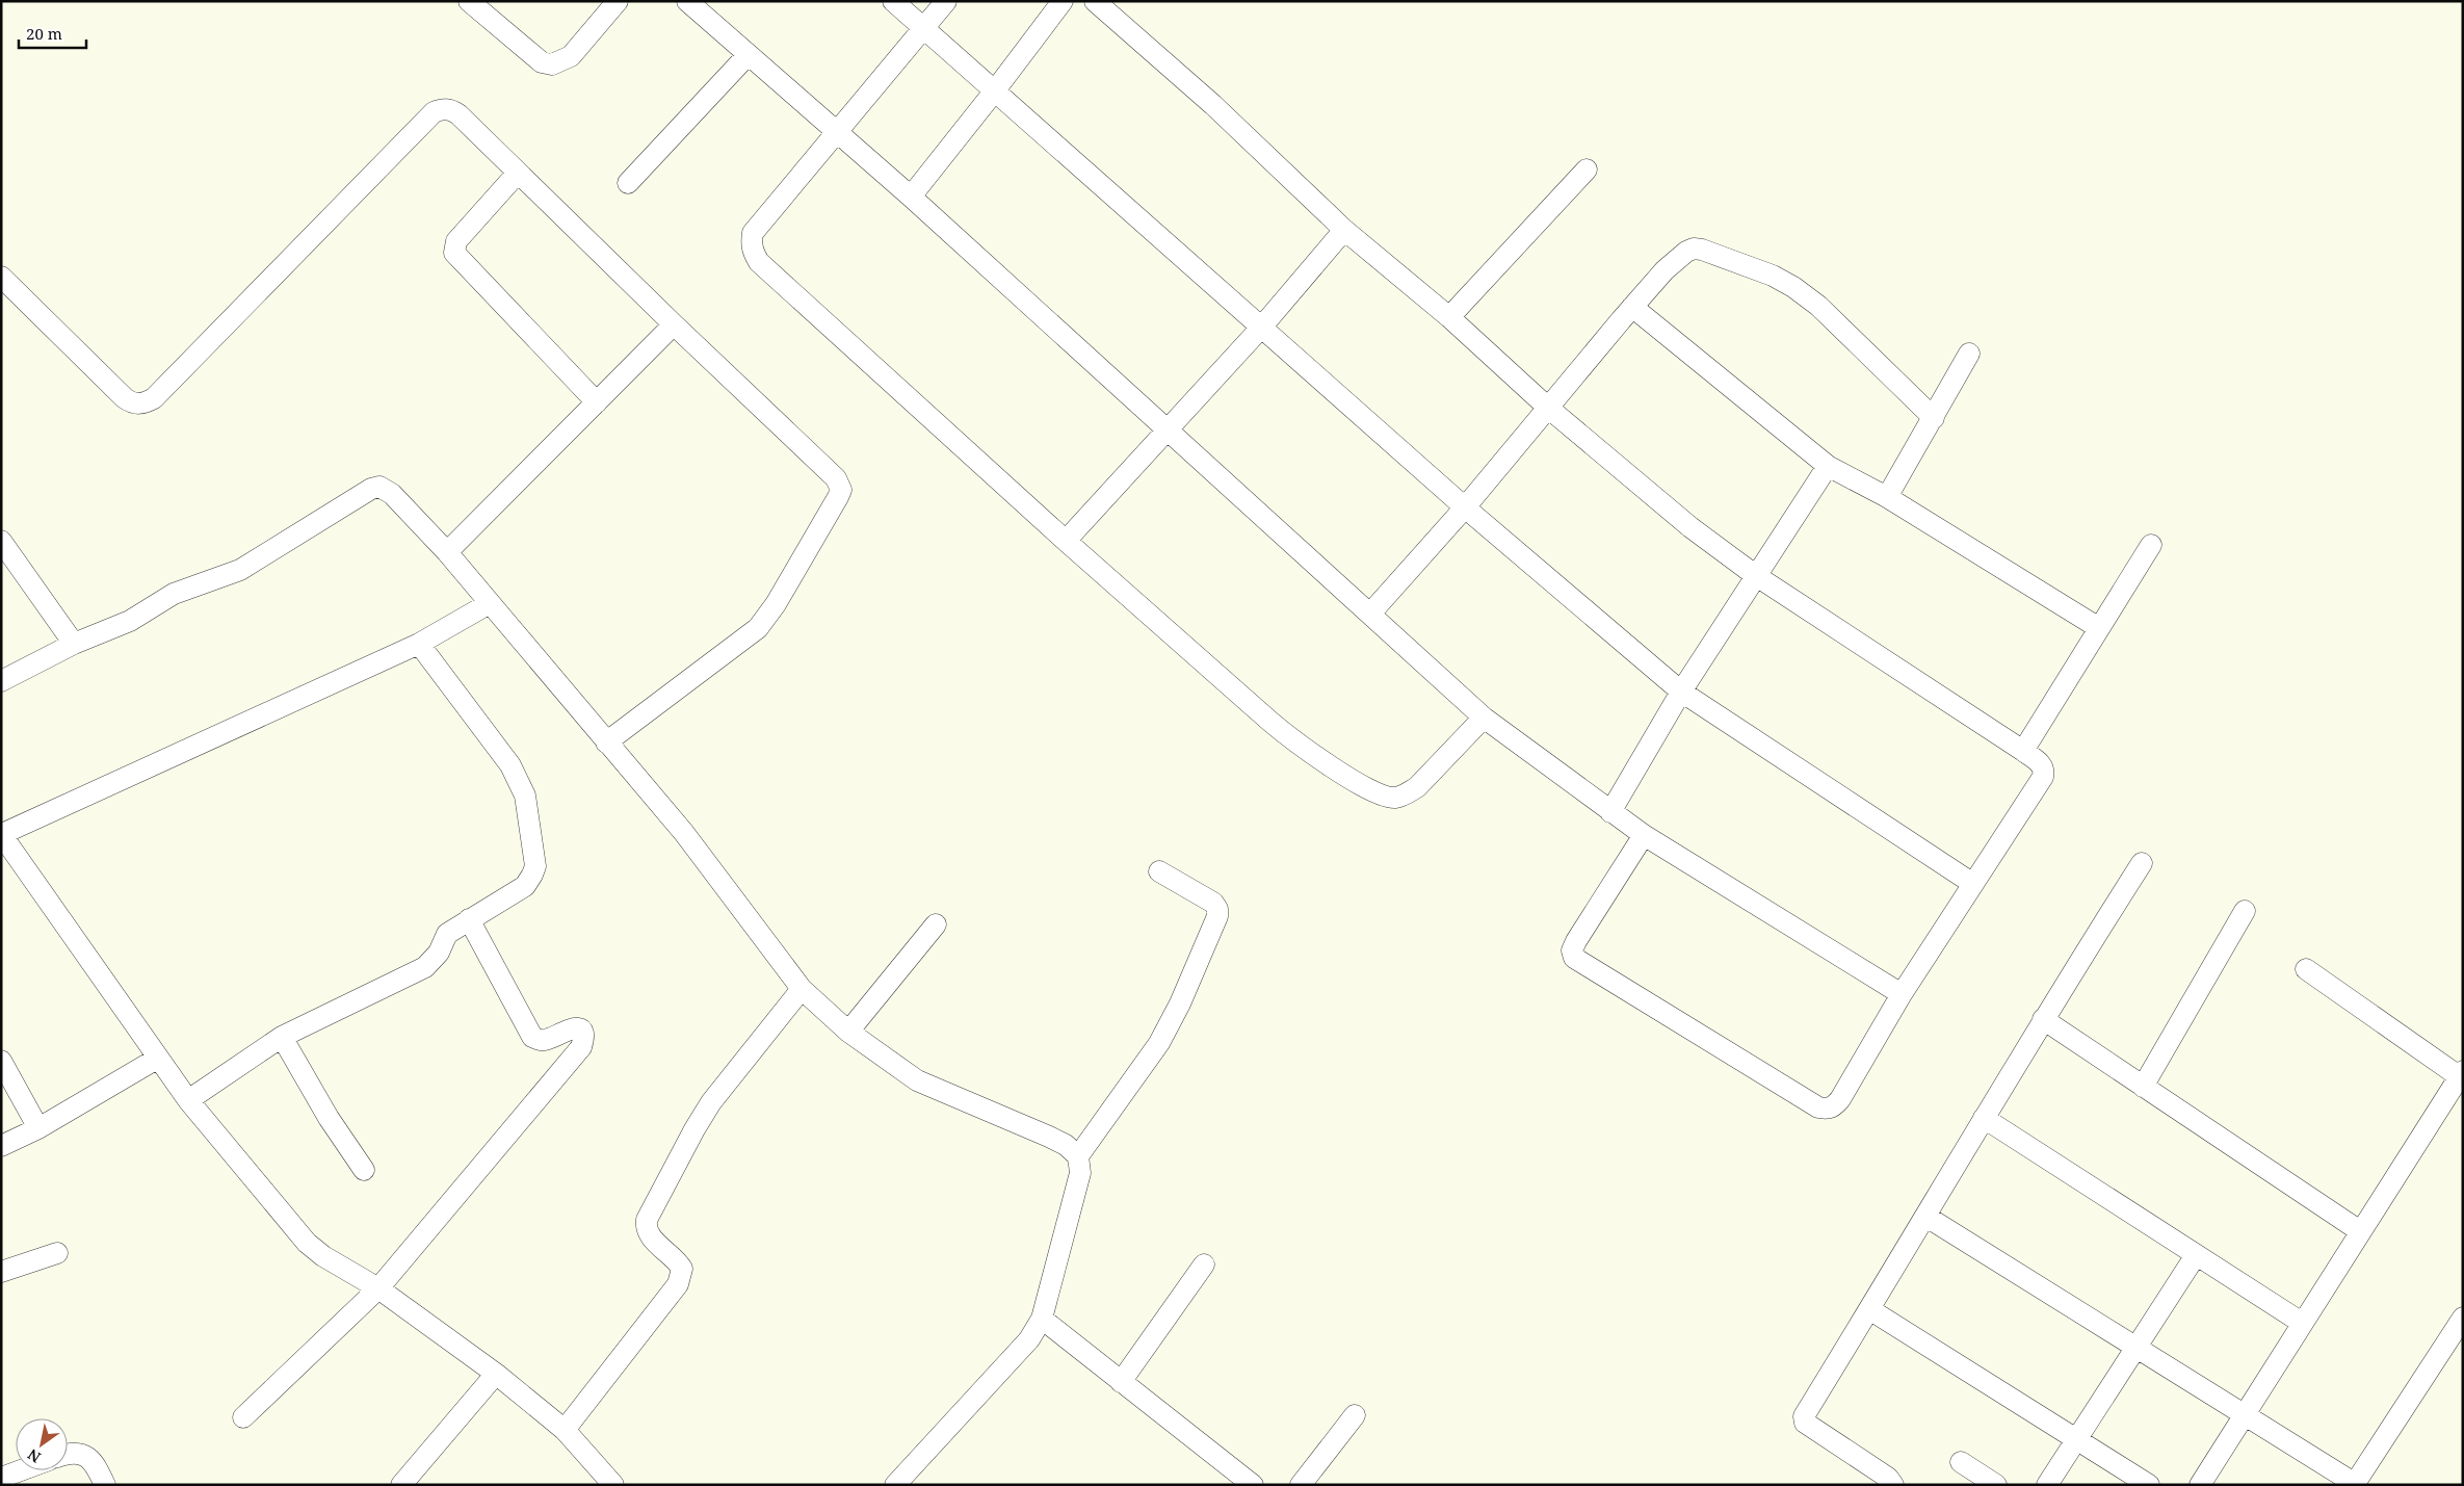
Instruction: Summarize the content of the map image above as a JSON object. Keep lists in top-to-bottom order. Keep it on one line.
{"scale_bar":"20 m","north":"bottom left"}
